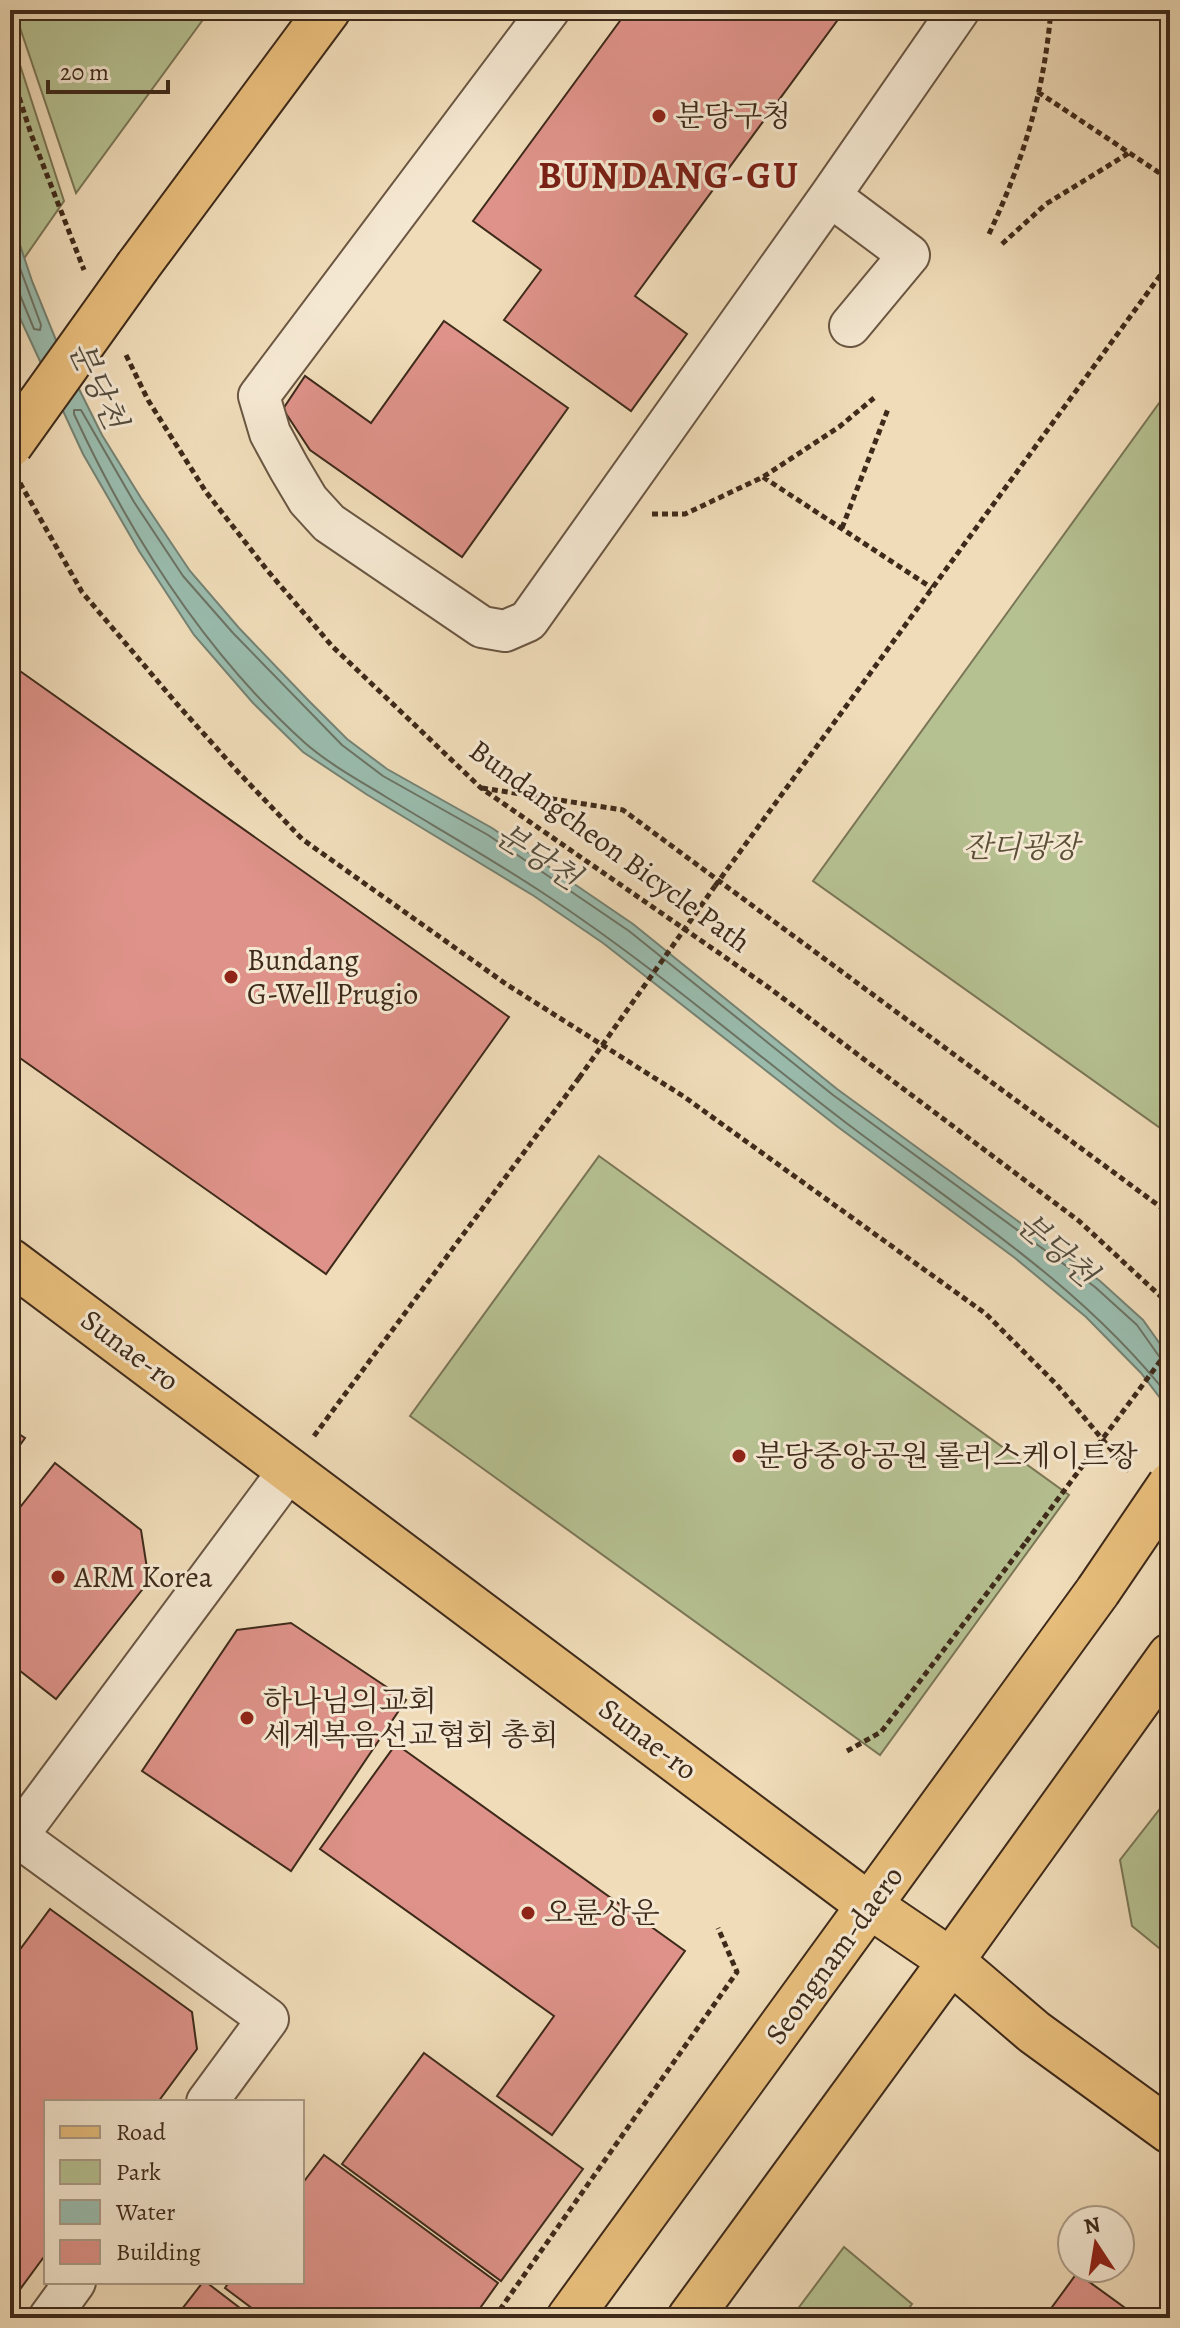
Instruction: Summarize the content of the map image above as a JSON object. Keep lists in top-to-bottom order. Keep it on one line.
{"streets":{"main road":["Sunae-ro","Seongnam-daero"],"path":["Bundangcheon Bicycle Path"]},"crossings":[["Sunae-ro","Seongnam-daero"]],"districts":["BUNDANG-GU"],"water":["분당천"],"parks":["잔디광장"],"places":["분당구청","Bundang G-Well Prugio","분당중앙공원 롤러스케이트장","ARM Korea","하나님의교회 세계복음선교협회 총회","오륜상운"],"legend":["Road","Park","Water","Building"],"scale_bar":"20 m","north":"top"}
